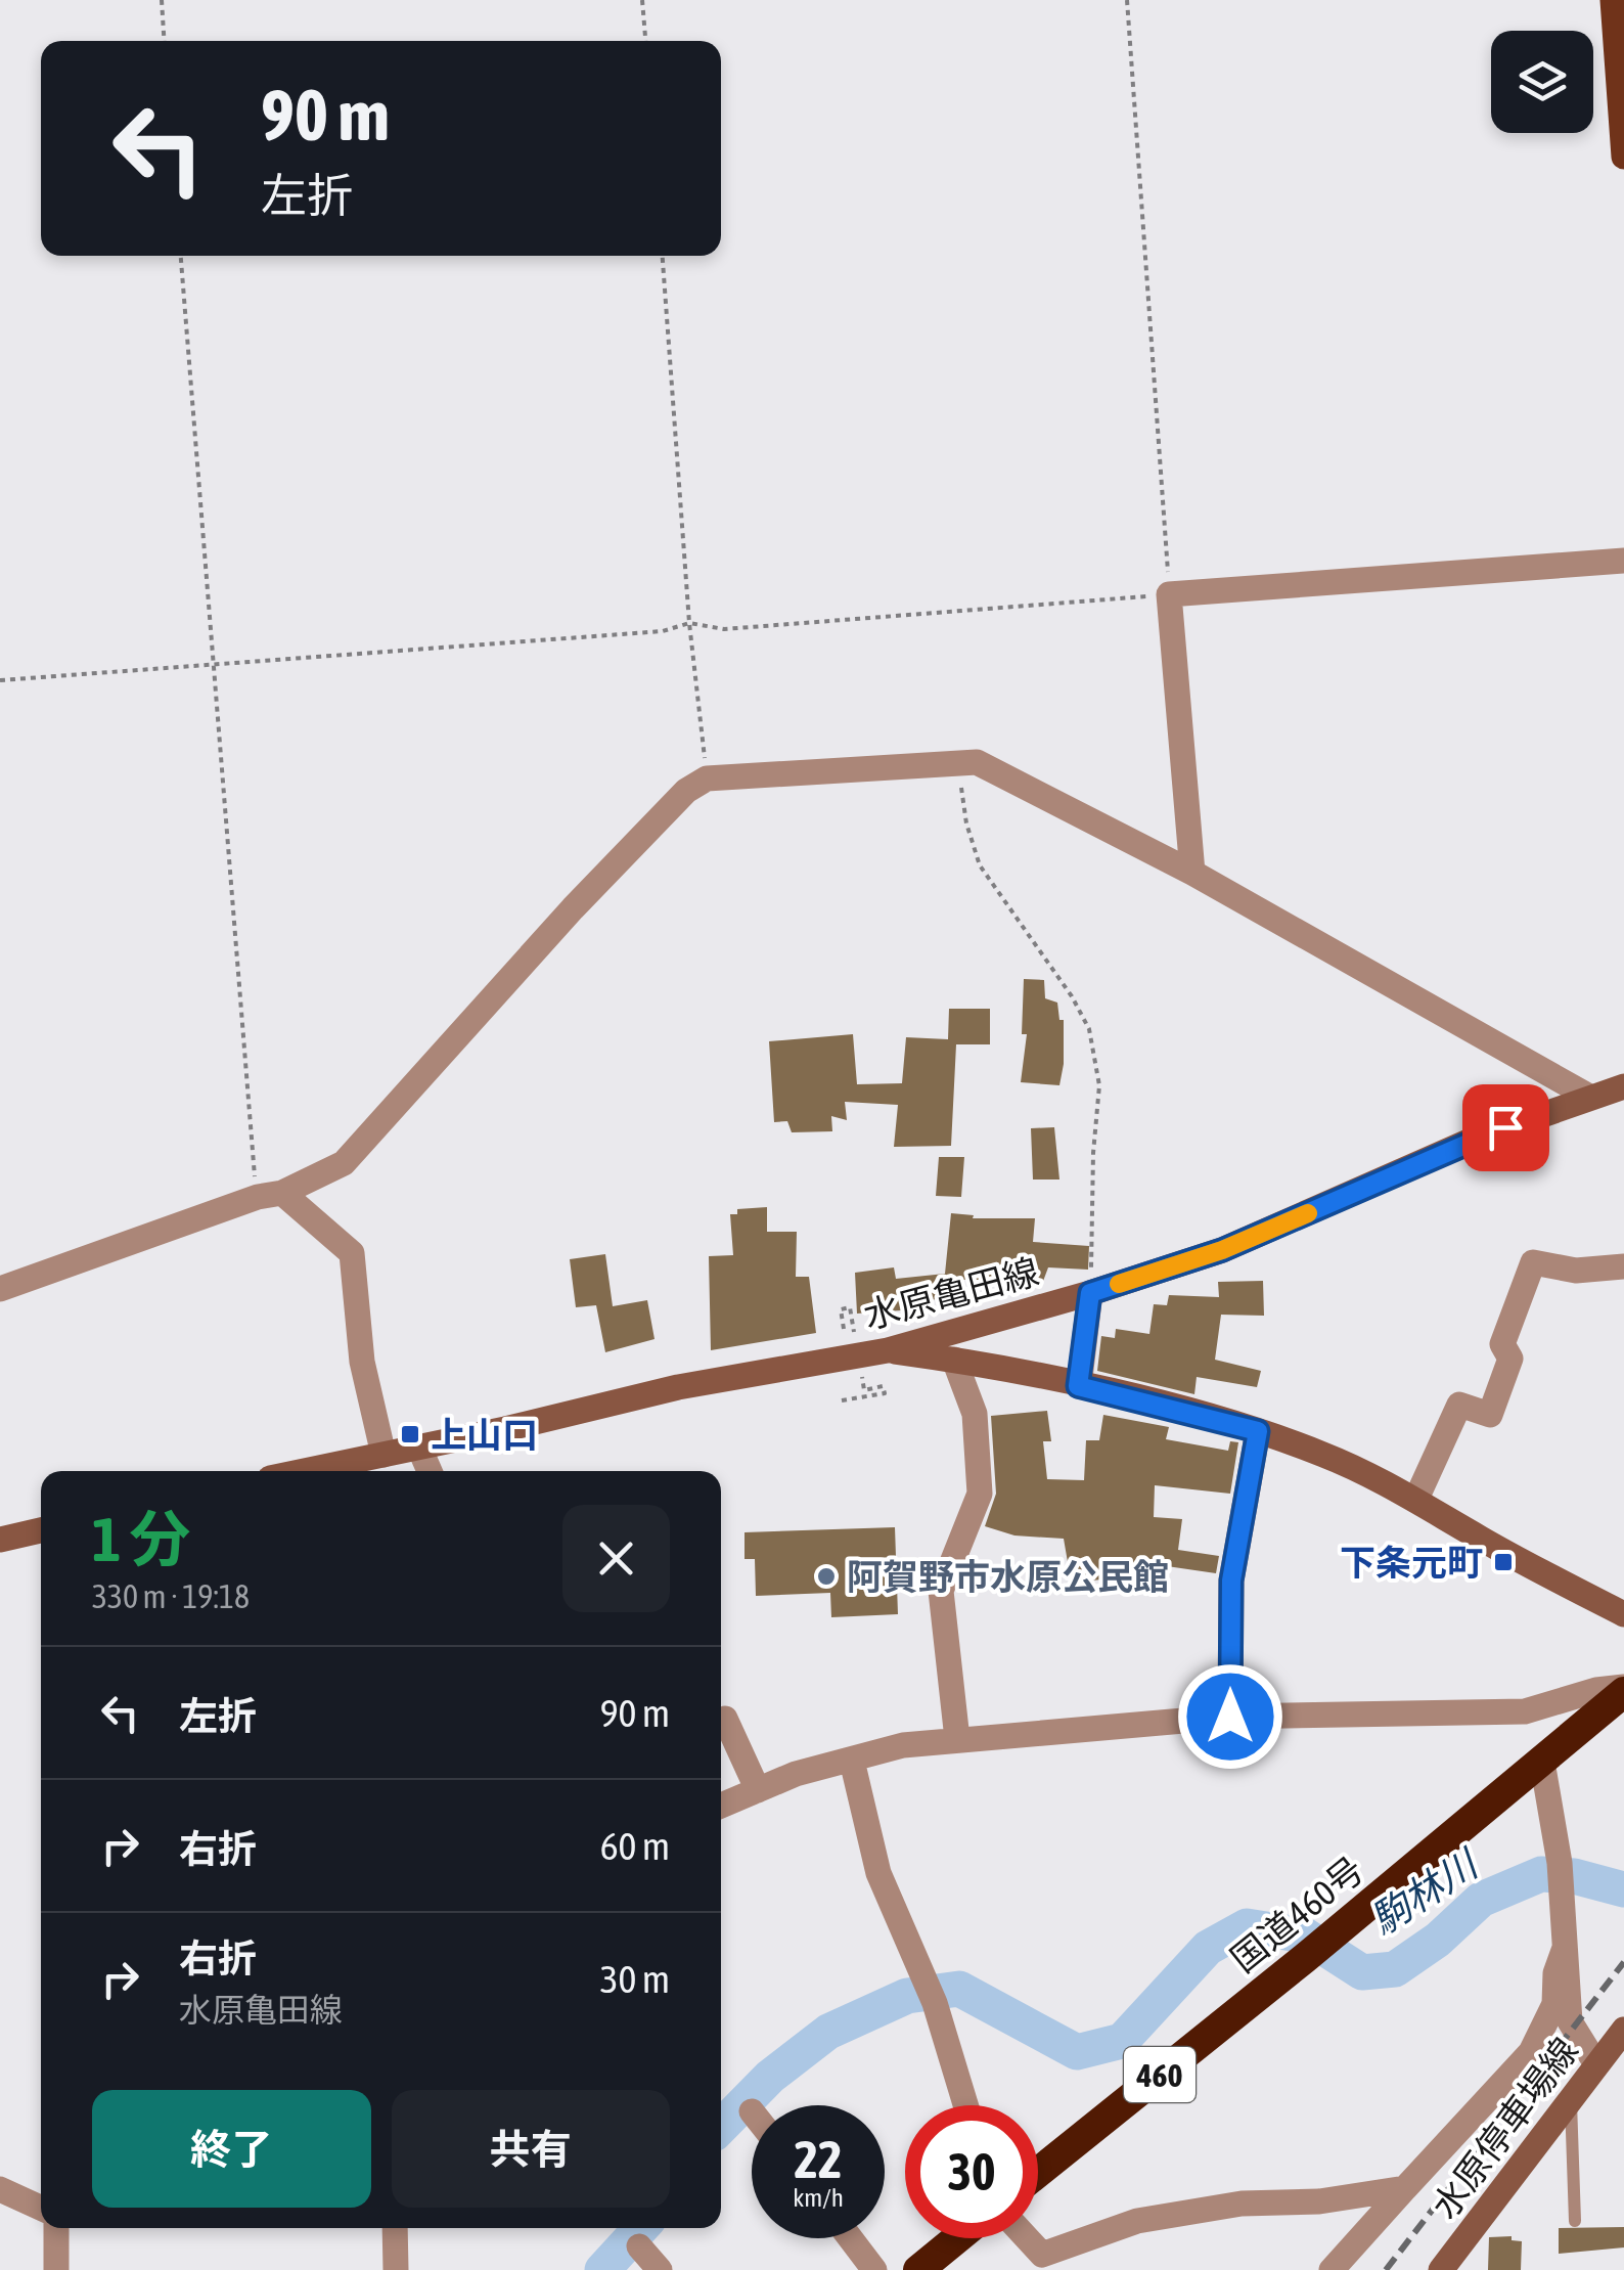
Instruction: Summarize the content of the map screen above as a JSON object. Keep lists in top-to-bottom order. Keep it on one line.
{"streets":{"highway":["国道460号","460"],"main road":["水原亀田線","水原停車場線"]},"water":["駒林川"],"places":{"transit":["上山口","下条元町"],"other":["阿賀野市水原公民館"]},"page":{"turn":["90 m","左折"],"heading":["1 分","330 m · 19:18"],"list":[{"name":"左折","value":"90 m"},{"name":"右折","value":"60 m"},{"name":"右折","note":"水原亀田線","value":"30 m"}],"buttons":["終了","共有"],"speed":"22 km/h","limit":"30"}}
